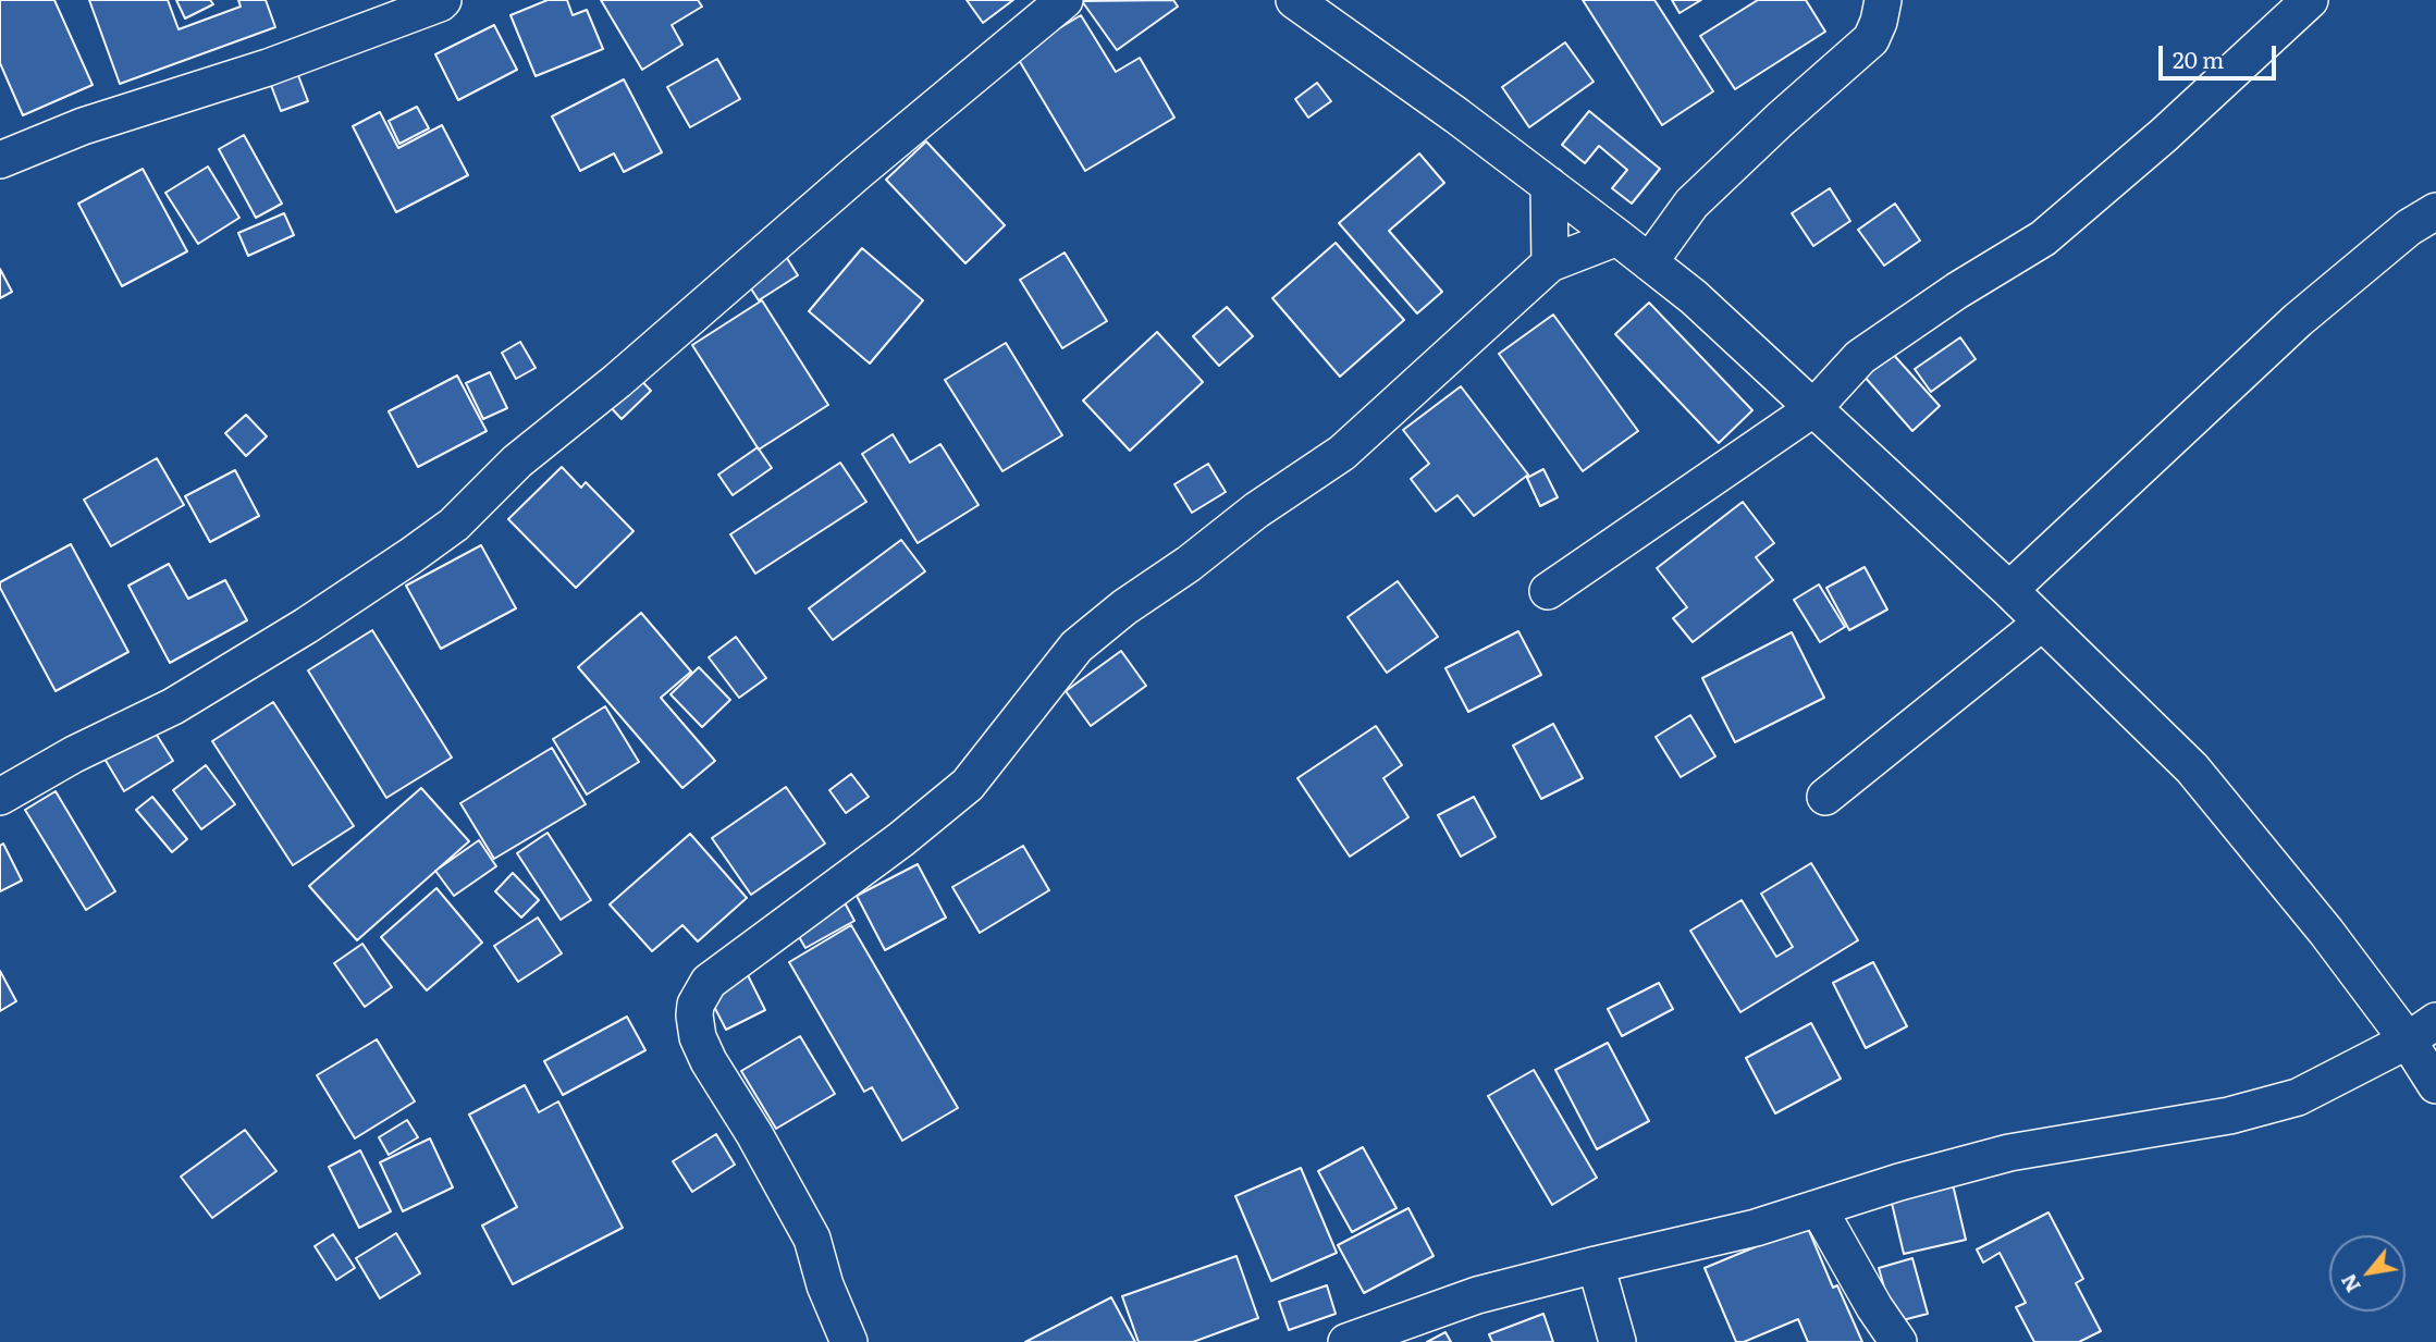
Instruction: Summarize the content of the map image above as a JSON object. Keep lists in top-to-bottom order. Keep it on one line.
{"scale_bar":"20 m","north":"bottom left"}
